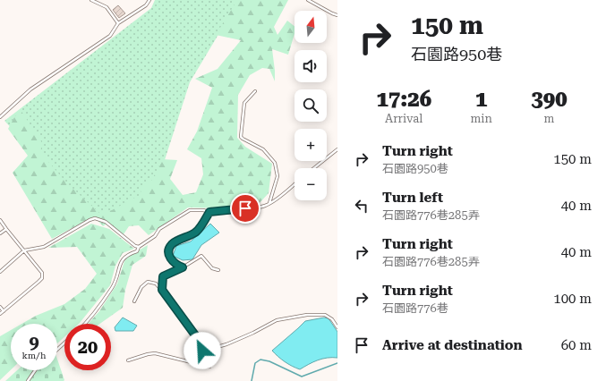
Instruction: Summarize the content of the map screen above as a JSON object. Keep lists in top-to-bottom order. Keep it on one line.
{"north":"top","page":{"turn":["150 m","石園路950巷"],"map_buttons":["+","−"],"eta":["17:26","Arrival","1","min","390","m"],"list":[{"name":"Turn right","note":"石園路950巷","value":"150 m"},{"name":"Turn left","note":"石園路776巷285弄","value":"40 m"},{"name":"Turn right","note":"石園路776巷285弄","value":"40 m"},{"name":"Turn right","note":"石園路776巷","value":"100 m"},{"name":"Arrive at destination","value":"60 m"}],"speed":"9 km/h","limit":"20"}}
